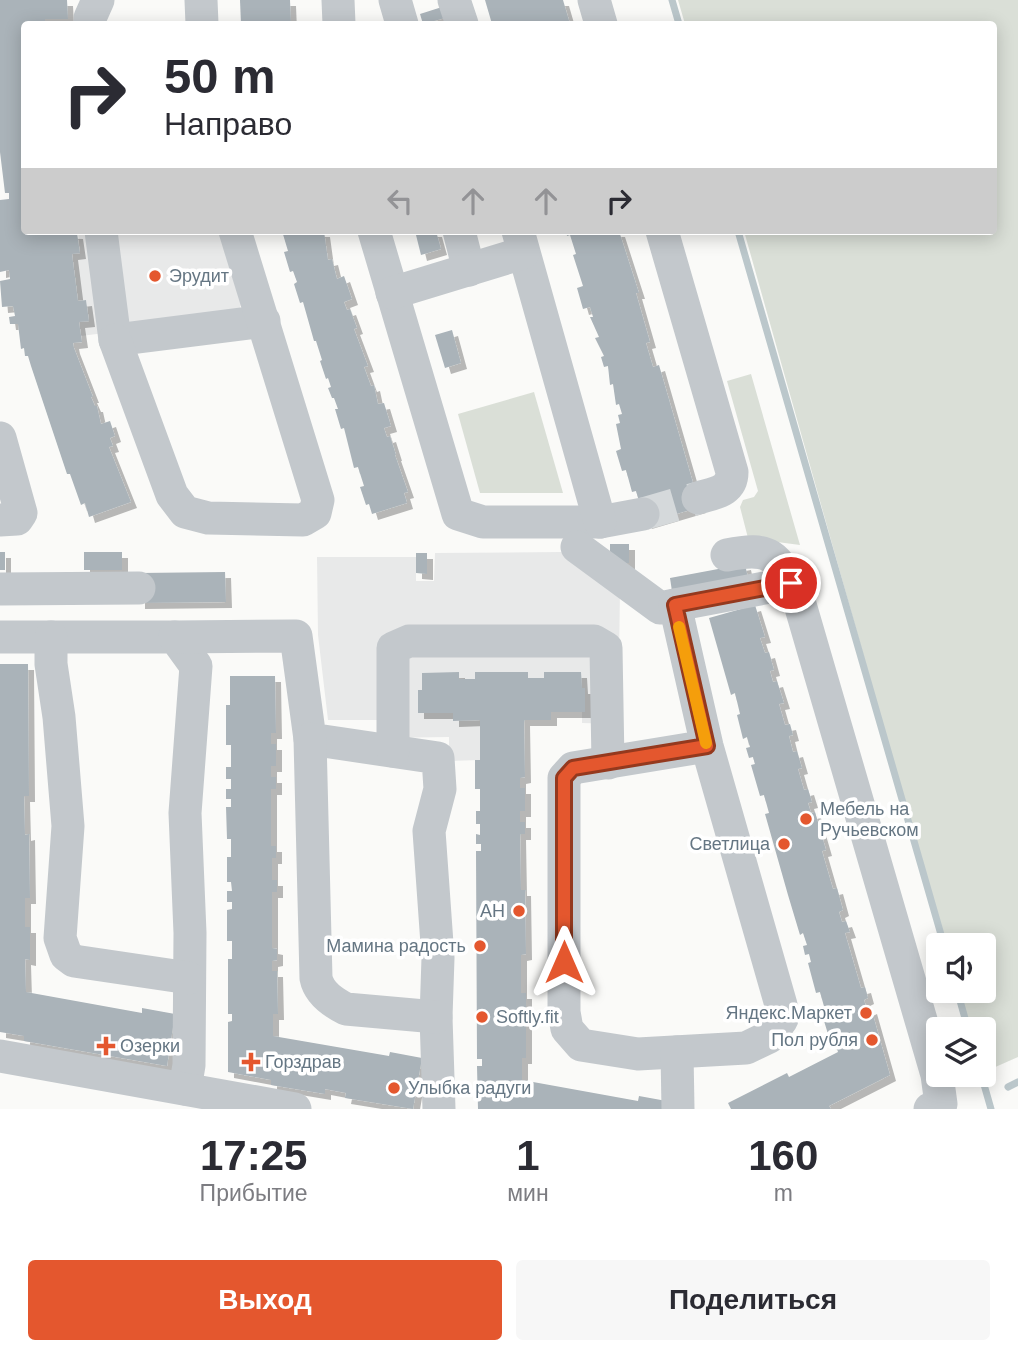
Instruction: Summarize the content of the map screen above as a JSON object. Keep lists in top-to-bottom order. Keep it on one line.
{"places":{"other":["Эрудит","Мебель на Ручьевском","Светлица","АН","Мамина радость","Яндекс.Маркет","Softly.fit","Пол рубля","Улыбка радуги"],"health":["Озерки","Горздрав"]},"page":{"turn":["50 m","Направо"],"eta":["17:25","Прибытие","1","мин","160","m"],"buttons":["Выход","Поделиться"]}}
